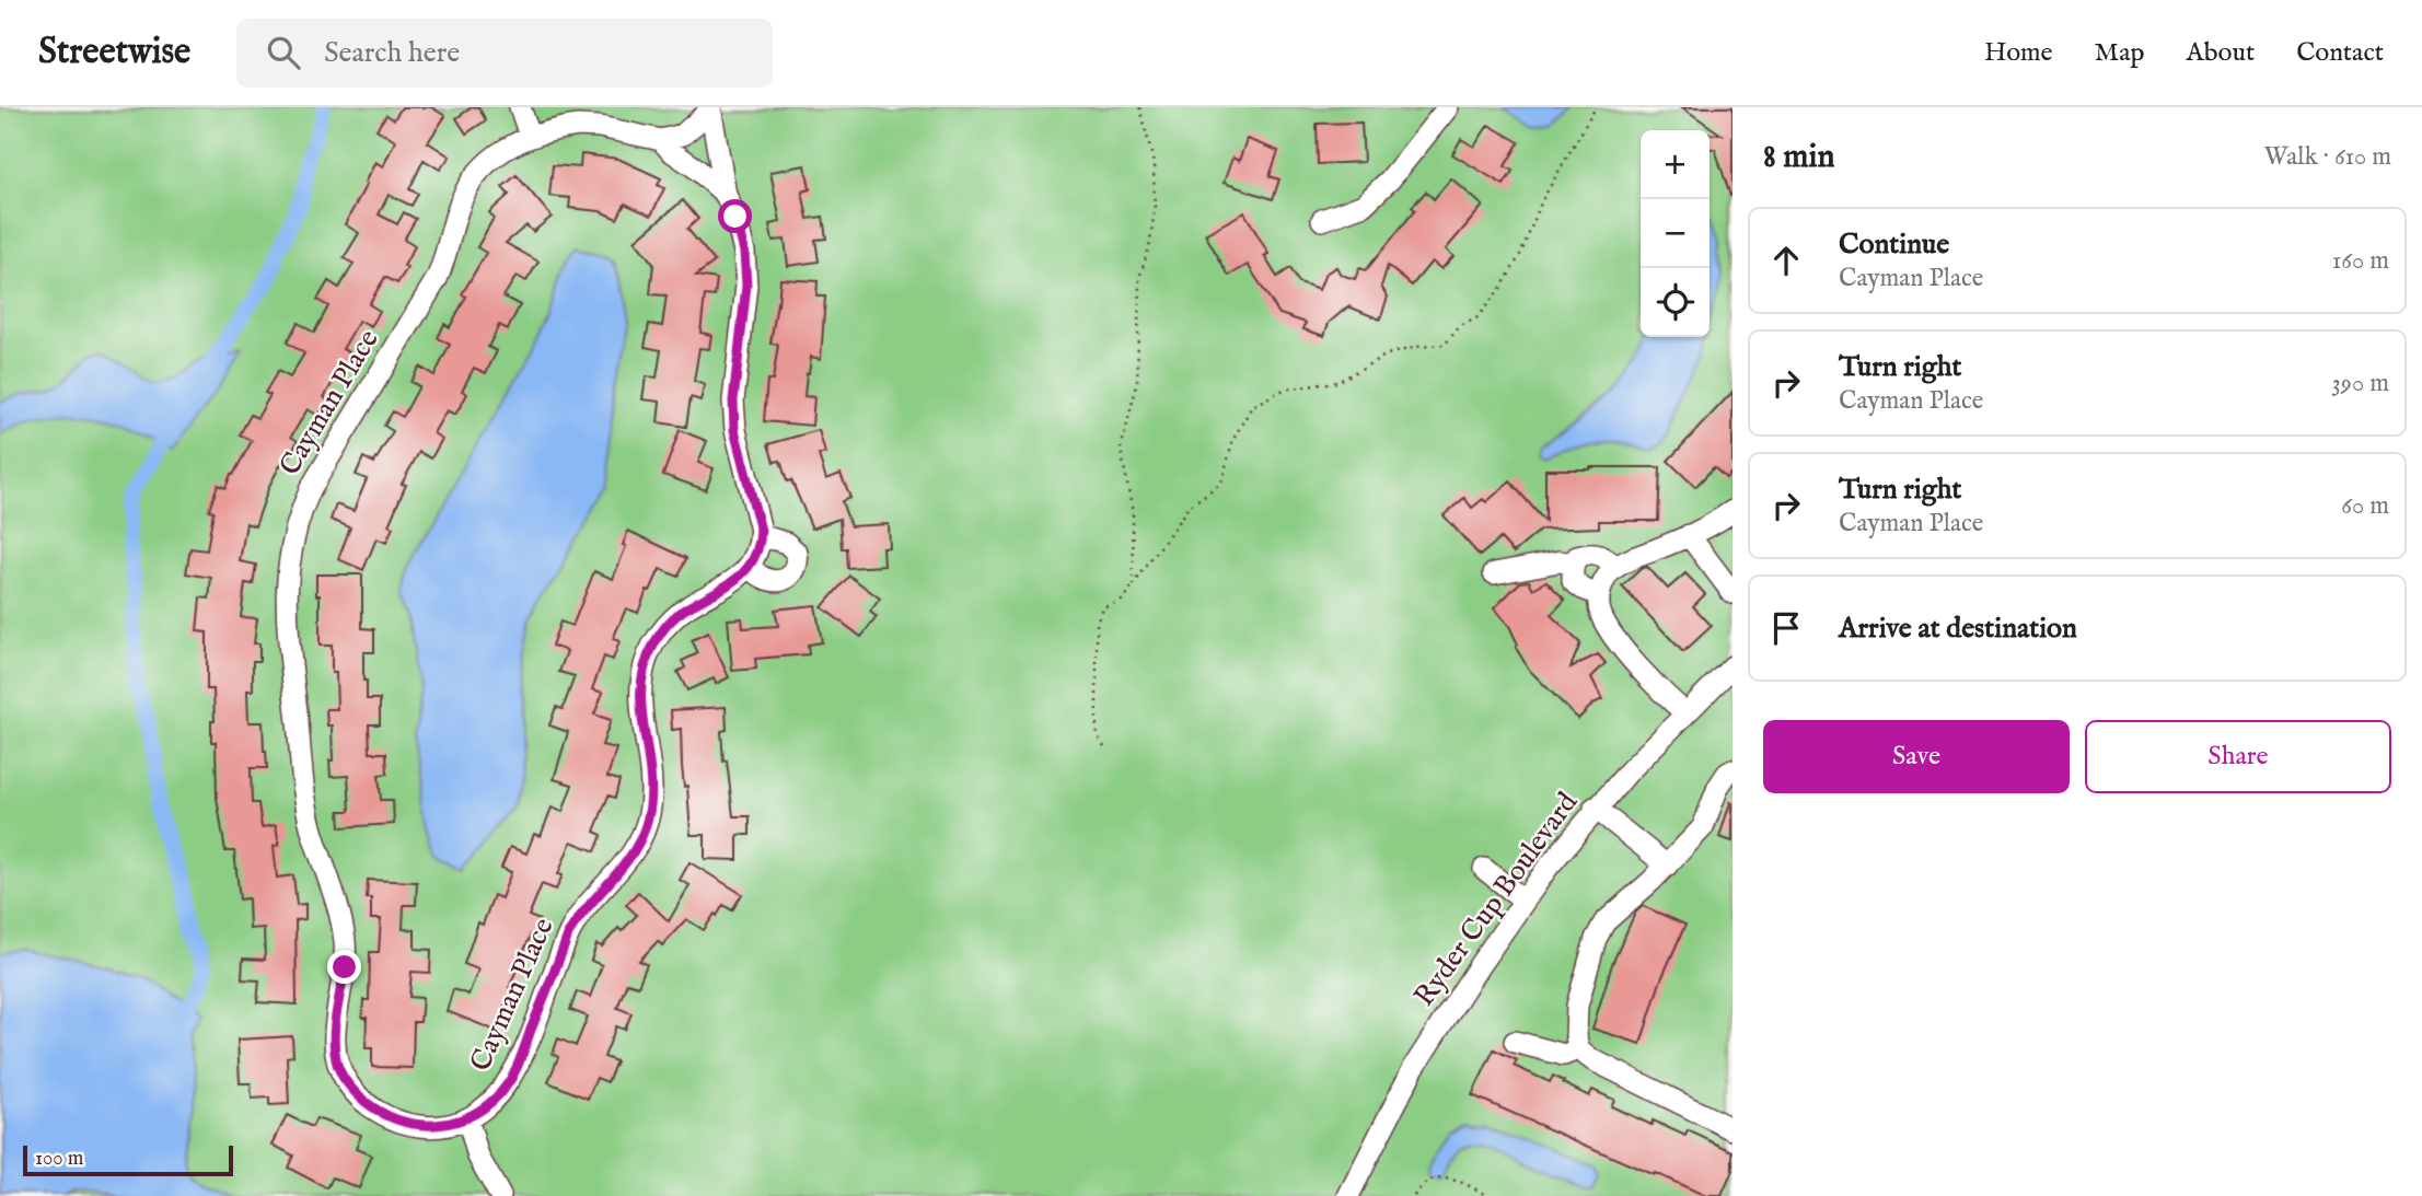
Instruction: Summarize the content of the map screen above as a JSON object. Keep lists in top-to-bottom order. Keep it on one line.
{"streets":{"street":["Cayman Place","Ryder Cup Boulevard"]},"scale_bar":"100 m","page":{"header":"Streetwise","search":"Search here","nav":["Home","Map","About","Contact"],"heading":["8 min","Walk · 610 m"],"map_buttons":["+","−"],"list":[["Continue","Cayman Place","160 m"],["Turn right","Cayman Place","390 m"],["Turn right","Cayman Place","60 m"],"Arrive at destination"],"buttons":["Save","Share"],"scale":"100 m"}}
